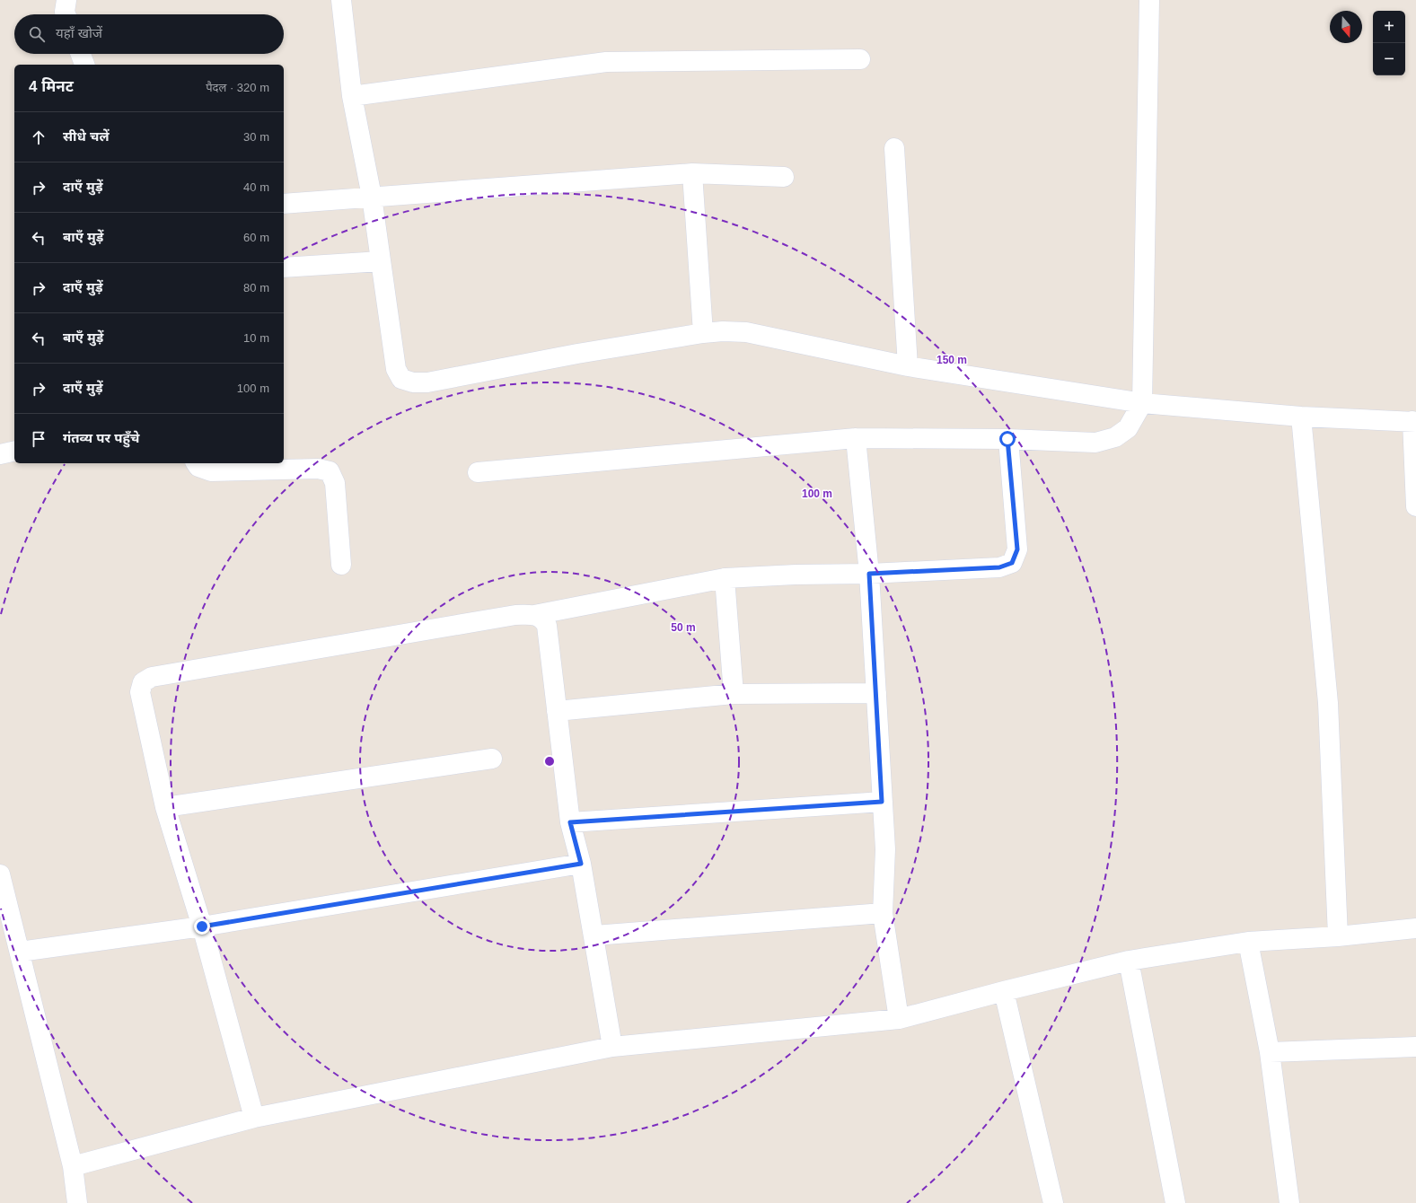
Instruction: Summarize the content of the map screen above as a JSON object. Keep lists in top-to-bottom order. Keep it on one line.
{"north":"bottom","page":{"map_buttons":["+","−"],"search":"यहाँ खोजें","heading":["4 मिनट","पैदल · 320 m"],"list":[["सीधे चलें","30 m"],["दाएँ मुड़ें","40 m"],["बाएँ मुड़ें","60 m"],["दाएँ मुड़ें","80 m"],["बाएँ मुड़ें","10 m"],["दाएँ मुड़ें","100 m"],"गंतव्य पर पहुँचे"]},"rings":["150 m","100 m","50 m"]}
